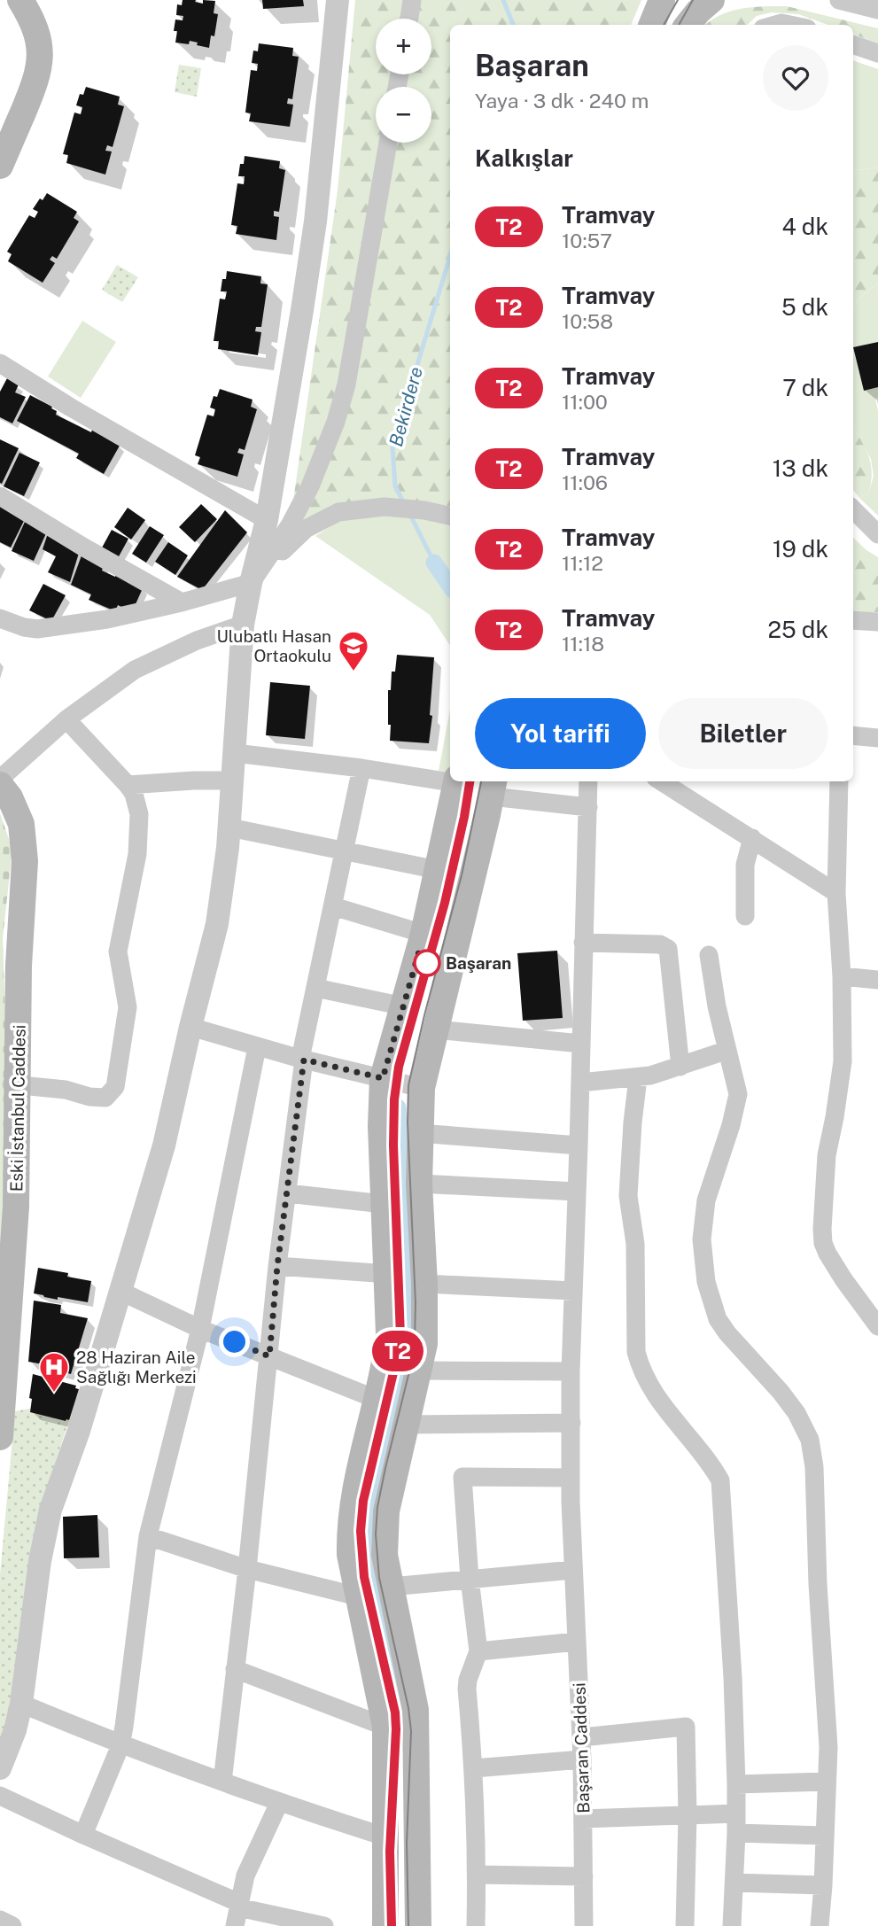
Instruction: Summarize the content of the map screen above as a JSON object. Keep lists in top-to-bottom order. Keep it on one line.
{"streets":{"main road":["Eski İstanbul Caddesi"],"street":["Başaran Caddesi"]},"water":["Bekirdere"],"places":{"school or university":["Ulubatlı Hasan Ortaokulu"],"other":["Başaran"],"hospital":["28 Haziran Aile Sağlığı Merkezi"]},"lines":["tram line T2"],"page":{"on_map":"T2","map_buttons":["+","−"],"heading":[["Başaran","Yaya · 3 dk · 240 m"],"Kalkışlar"],"list":[{"mark":"T2","name":"Tramvay","note":"10:57","value":"4 dk"},{"mark":"T2","name":"Tramvay","note":"10:58","value":"5 dk"},{"mark":"T2","name":"Tramvay","note":"11:00","value":"7 dk"},{"mark":"T2","name":"Tramvay","note":"11:06","value":"13 dk"},{"mark":"T2","name":"Tramvay","note":"11:12","value":"19 dk"},{"mark":"T2","name":"Tramvay","note":"11:18","value":"25 dk"}],"buttons":["Yol tarifi","Biletler"]}}
